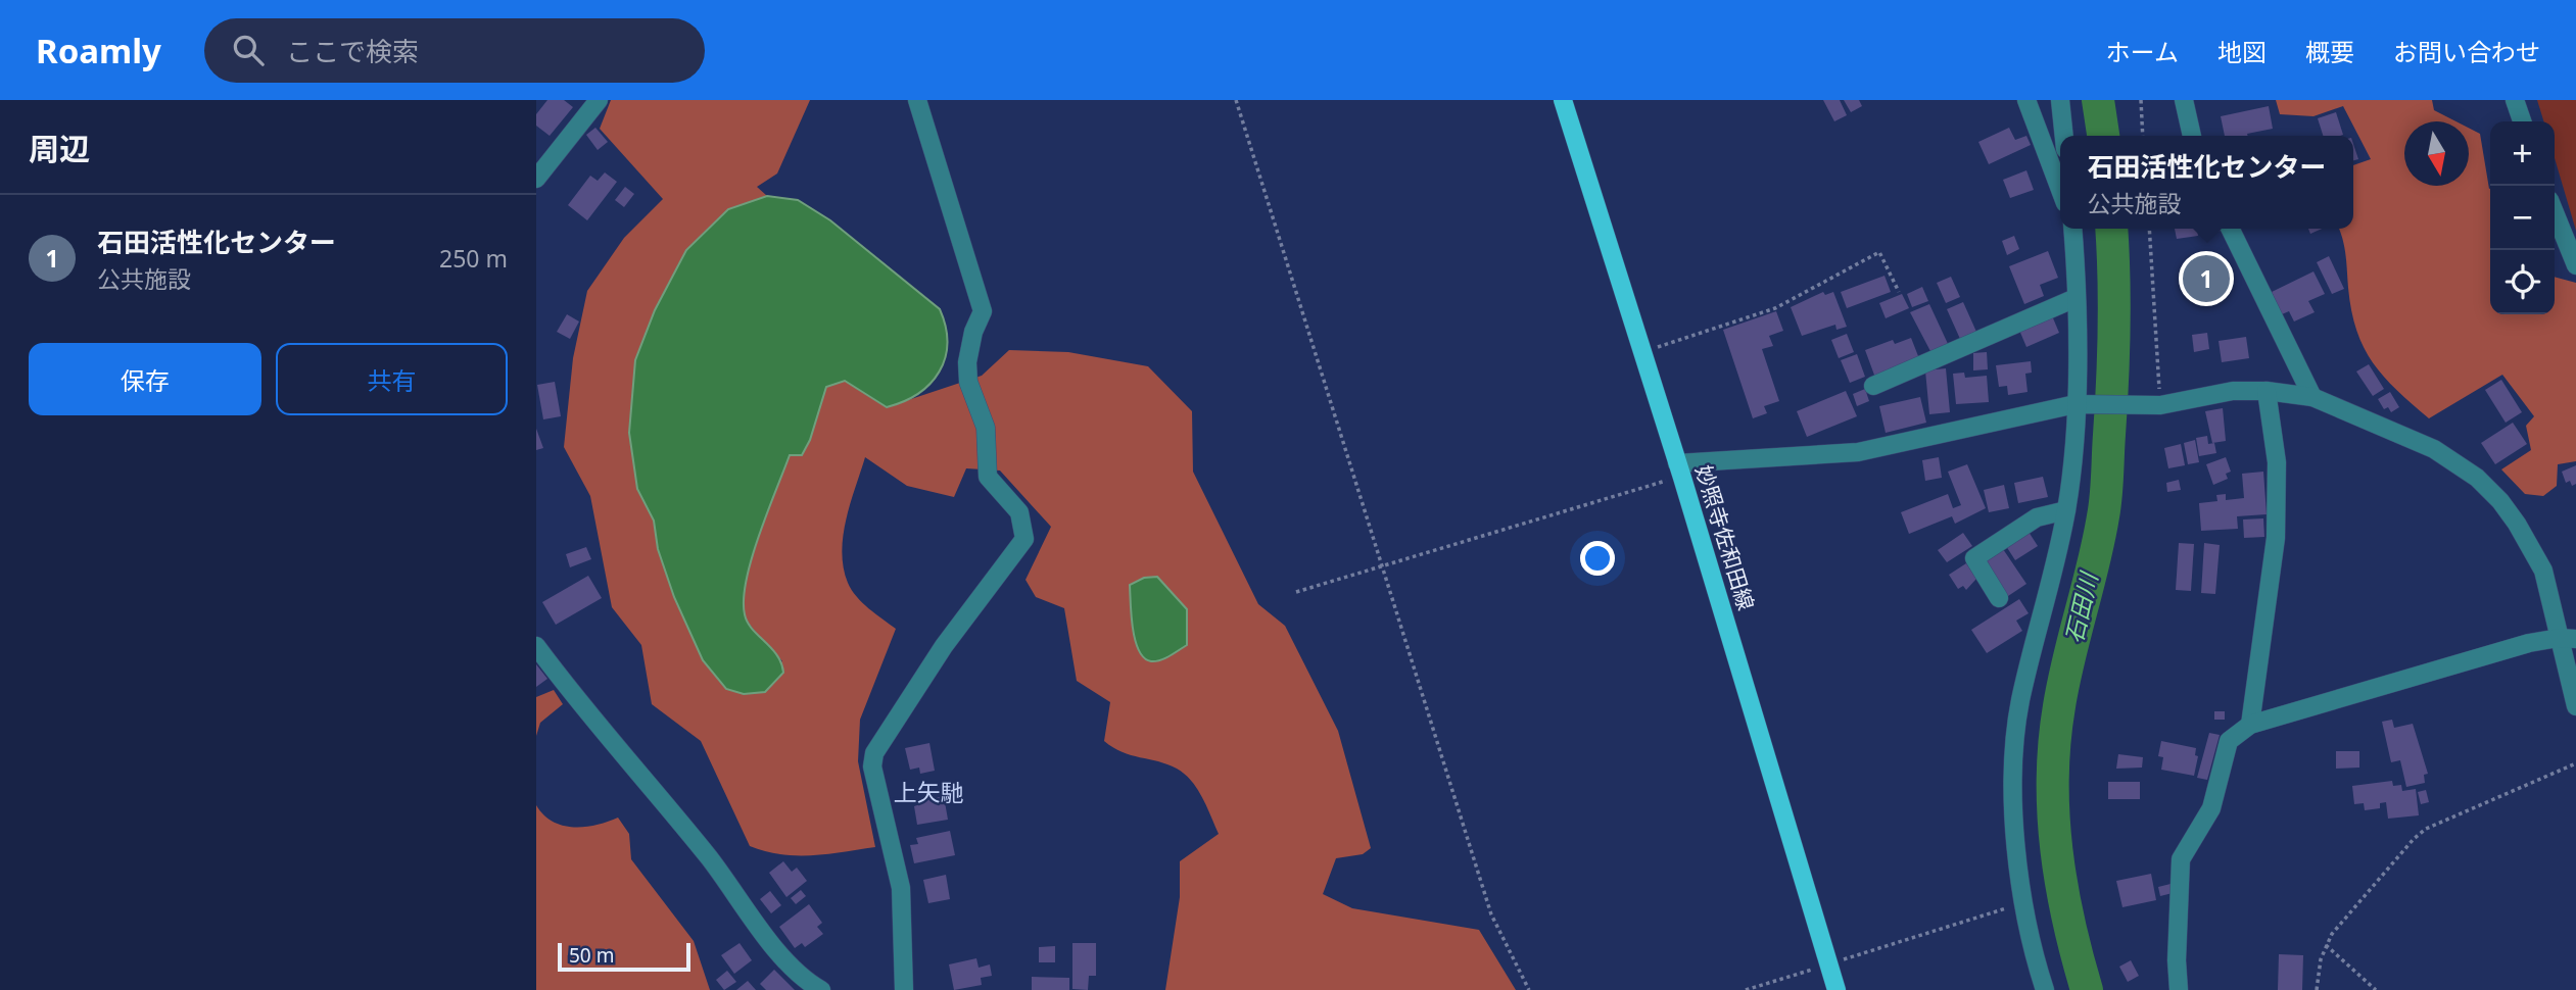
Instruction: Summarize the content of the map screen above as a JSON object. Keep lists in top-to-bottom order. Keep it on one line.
{"streets":{"main road":["妙照寺佐和田線"]},"districts":["上矢馳"],"water":["石田川"],"scale_bar":"50 m","north":"bottom","page":{"header":"Roamly","search":"ここで検索","nav":["ホーム","地図","概要","お問い合わせ"],"heading":"周辺","map_buttons":["+","−"],"popup":["石田活性化センター","公共施設"],"list":[{"mark":"1","name":"石田活性化センター","note":"公共施設","value":"250 m"}],"pins":"1","buttons":["保存","共有"],"scale":"50 m"}}
